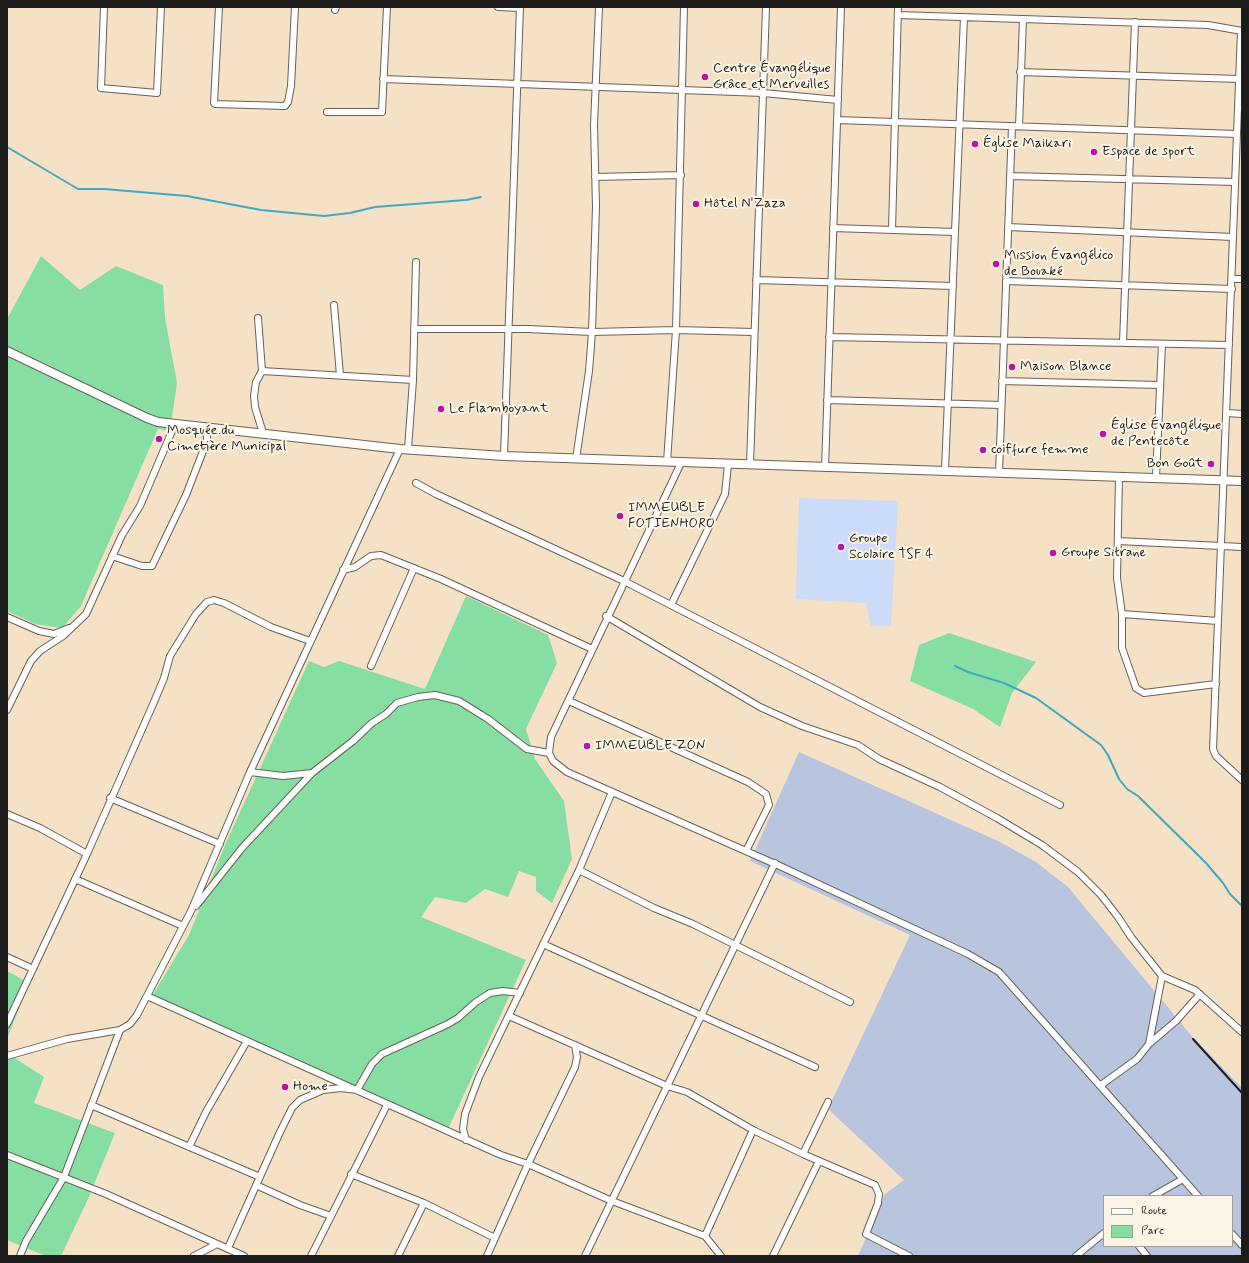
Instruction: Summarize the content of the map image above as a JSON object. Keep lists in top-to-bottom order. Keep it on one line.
{"places":["Centre Évangélique Grâce et Merveilles","Église Maikari","Espace de sport","Hôtel N'Zaza","Mission Évangélico de Bouaké","Maison Blance","Le Flamboyant","Église Évangélique de Pentecôte","Mosquée du Cimetière Municipal","coiffure femme","Bon Goût","IMMEUBLE FOTIENHORO","Groupe Scolaire TSF 4","Groupe Sitrane","IMMEUBLE ZON","Home"],"legend":["Route","Parc"]}
